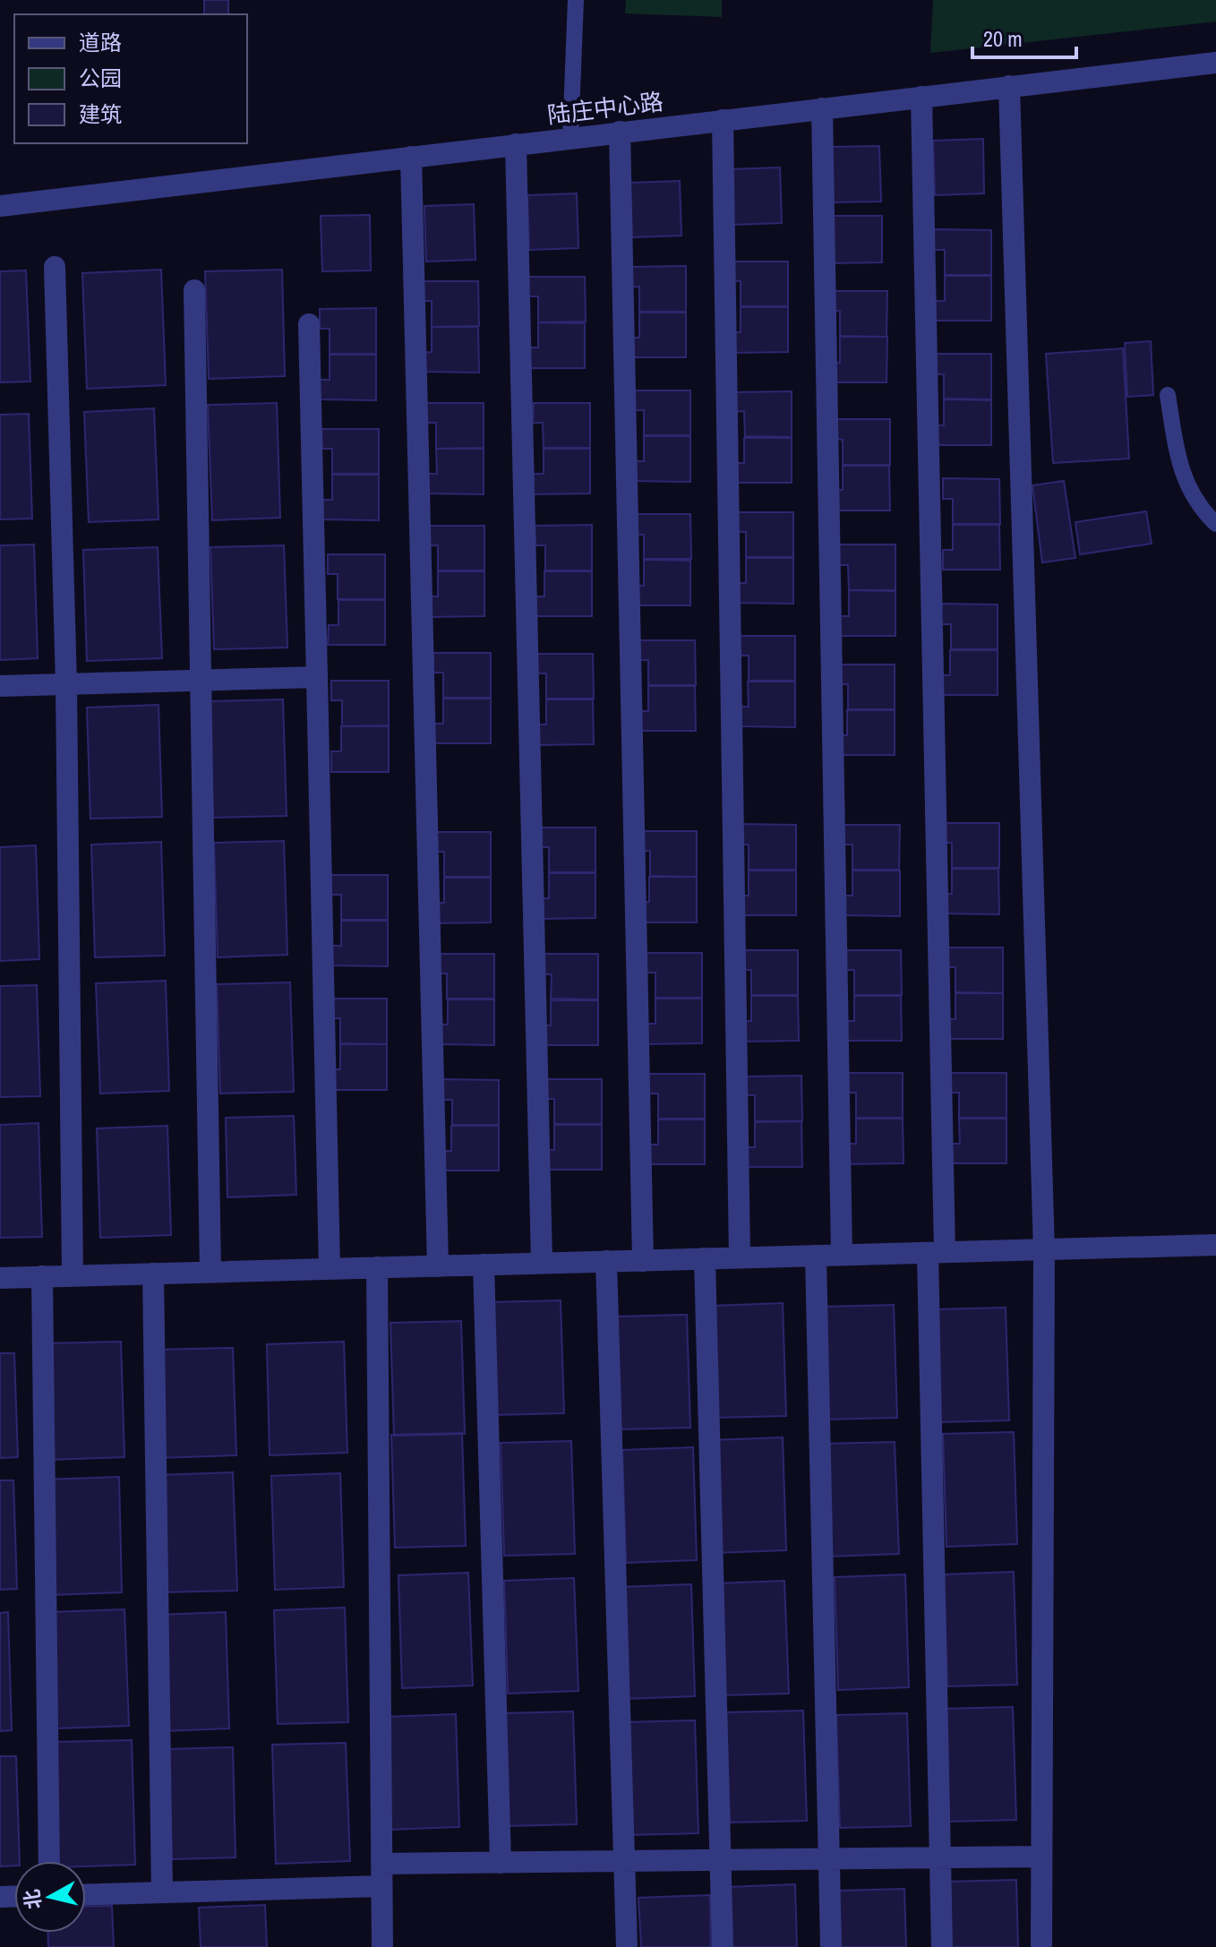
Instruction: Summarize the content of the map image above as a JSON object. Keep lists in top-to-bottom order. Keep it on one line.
{"streets":{"street":["陆庄中心路"]},"legend":["道路","公园","建筑"],"scale_bar":"20 m","north":"left"}
